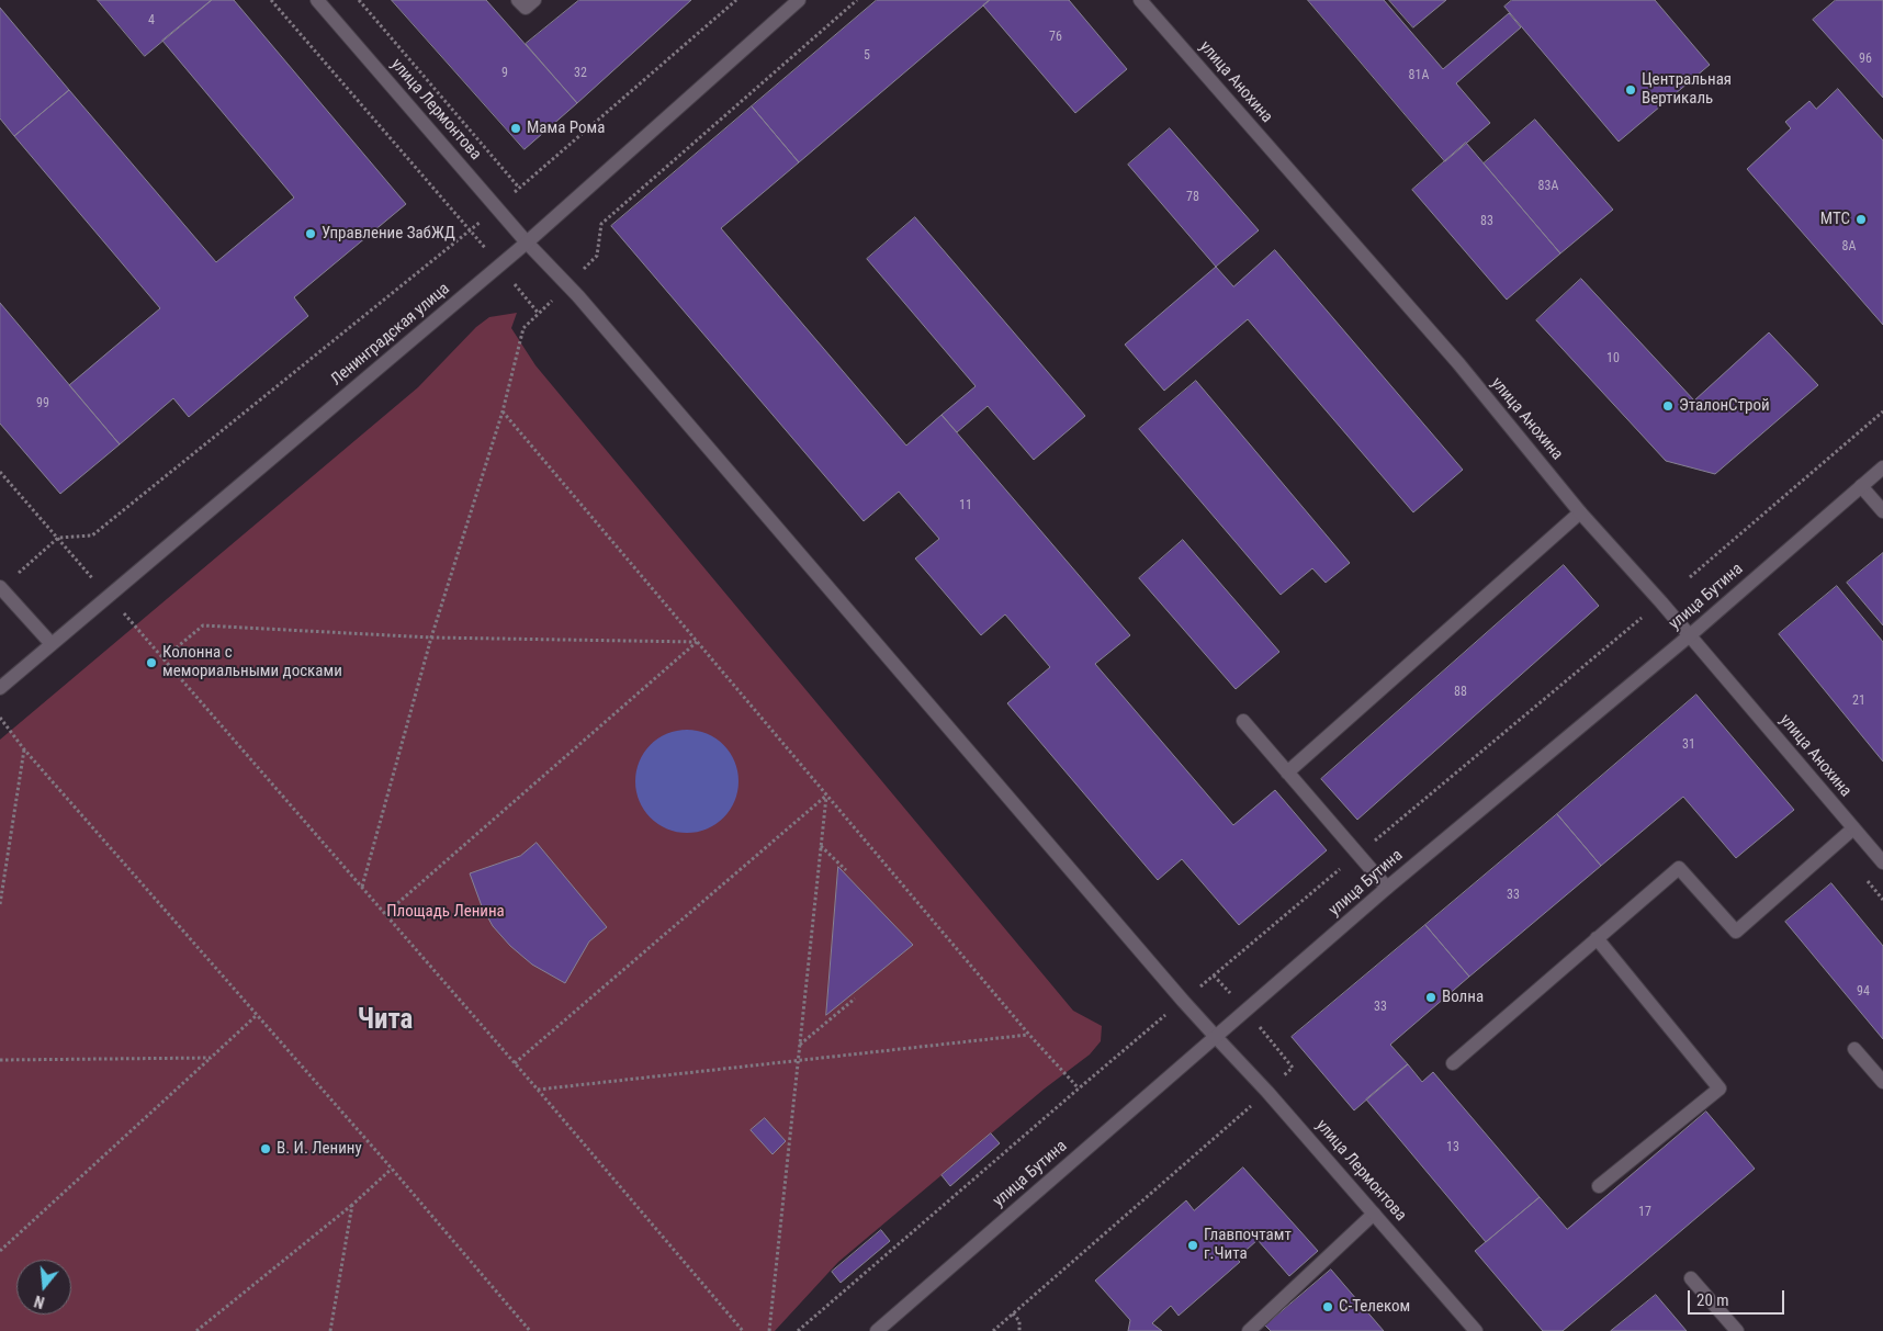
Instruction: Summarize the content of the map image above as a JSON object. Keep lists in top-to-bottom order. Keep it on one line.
{"streets":{"main road":["улица Анохина","улица Лермонтова","Ленинградская улица","улица Бутина"]},"crossings":[["улица Анохина","улица Бутина"],["улица Лермонтова","Ленинградская улица"],["улица Лермонтова","улица Бутина"]],"districts":["Чита"],"parks":["Площадь Ленина"],"places":["Центральная Вертикаль","Мама Рома","МТС","Управление ЗабЖД","ЭталонСтрой","Колонна с мемориальными досками","Волна","В. И. Ленину","Главпочтамт г.Чита","С-Телеком"],"house_numbers":["4","76","5","96","9","32","81А","83А","78","83","8А","10","99","11","88","21","31","33","94","33","13","17"],"scale_bar":"20 m","north":"bottom"}
